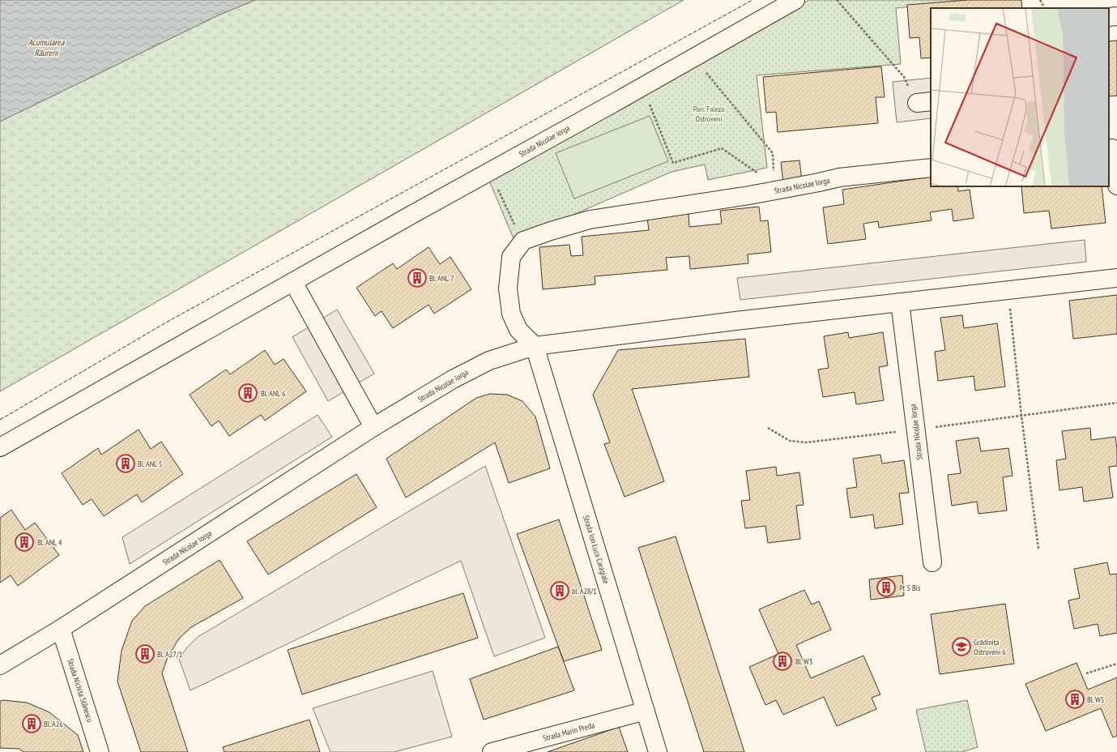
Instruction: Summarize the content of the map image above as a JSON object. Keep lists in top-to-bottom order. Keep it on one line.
{"streets":{"street":["Strada Nicolae Iorga","Strada Ion Luca Caragiale","Strada Nichita Stănescu","Strada Marin Preda"]},"crossings":[["Strada Nicolae Iorga","Strada Ion Luca Caragiale"],["Strada Nicolae Iorga","Strada Nichita Stănescu"],["Strada Ion Luca Caragiale","Strada Marin Preda"]],"water":["Acumularea Râureni"],"parks":["Parc Faleza Ostroveni"],"places":{"building":["Bl. ANL 7","Bl. ANL 6","Bl. ANL 5","Bl. ANL 4","Pt 5 Bis","bl. A28/1","Bl. A27/1","Bl. W3","Bl. W5","Bl. A26"],"school or university":["Grădinița Ostroveni 6"]}}
